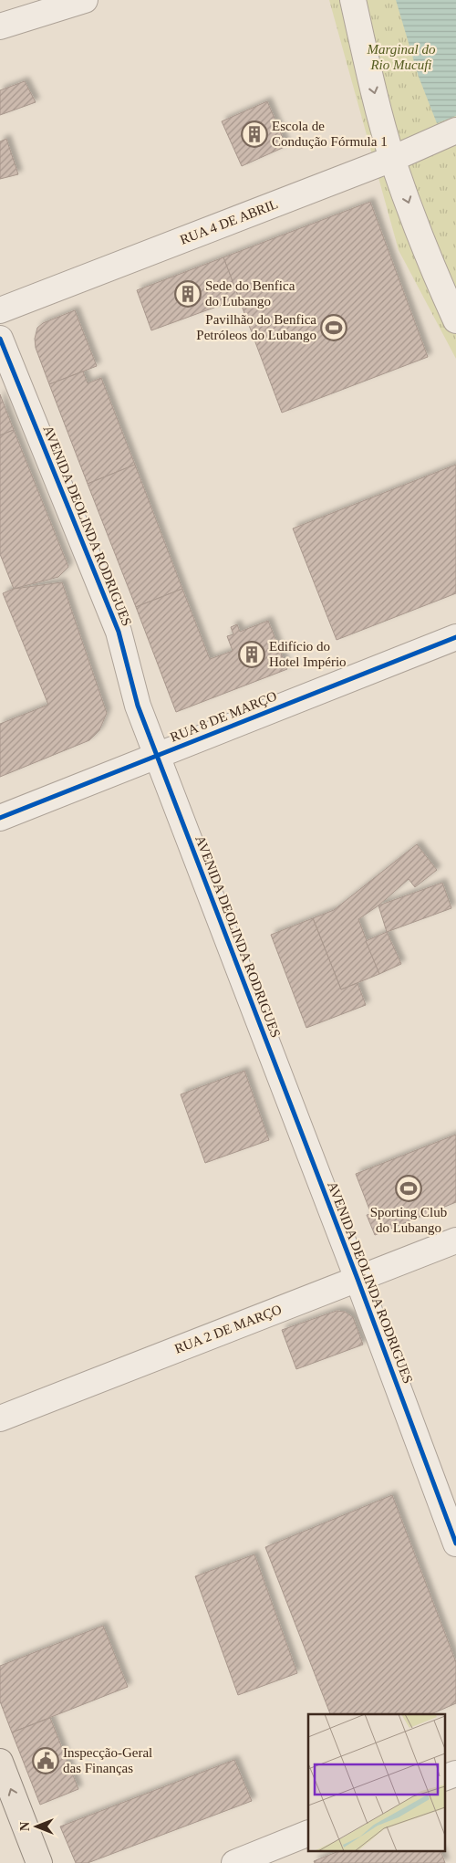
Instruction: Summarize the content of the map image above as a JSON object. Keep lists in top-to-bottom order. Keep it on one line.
{"streets":{"street":["RUA 4 DE ABRIL","AVENIDA DEOLINDA RODRIGUES","RUA 8 DE MARÇO","RUA 2 DE MARÇO"]},"crossings":[["AVENIDA DEOLINDA RODRIGUES","RUA 8 DE MARÇO"],["AVENIDA DEOLINDA RODRIGUES","RUA 2 DE MARÇO"]],"parks":["Marginal do Rio Mucufi"],"places":{"building":["Escola de Condução Fórmula 1","Sede do Benfica do Lubango","Edifício do Hotel Império"],"sports":["Pavilhão do Benfica Petróleos do Lubango","Sporting Club do Lubango"],"public building":["Inspecção-Geral das Finanças"]},"north":"left"}
